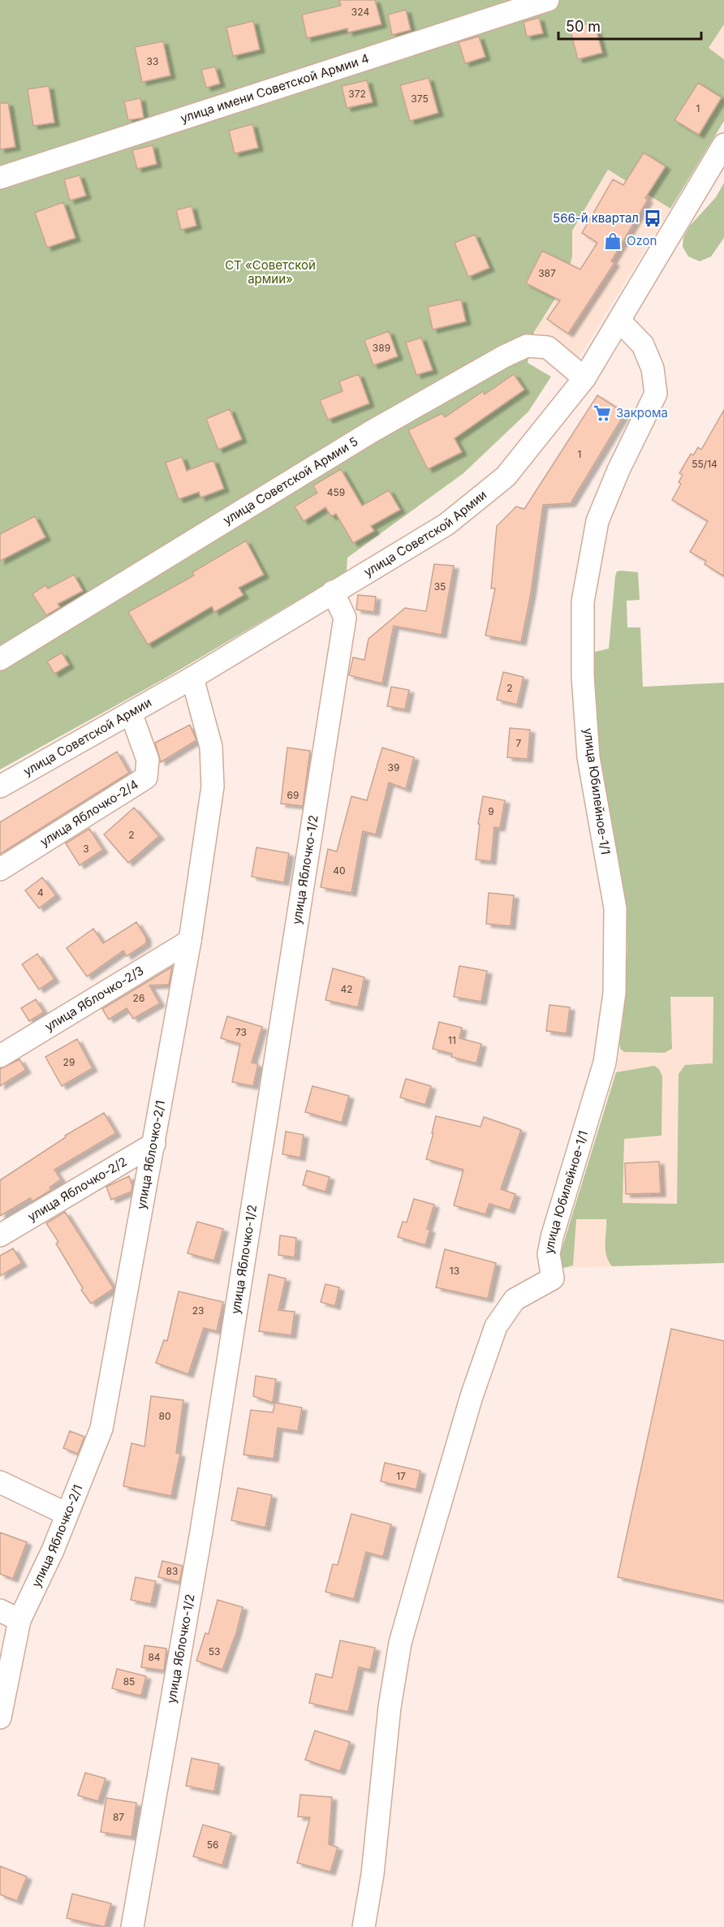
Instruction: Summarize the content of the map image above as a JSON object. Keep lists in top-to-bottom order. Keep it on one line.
{"streets":{"street":["улица имени Советской Армии 4","улица Советской Армии 5","улица Советской Армии","улица Юбилейное-1/1","улица Яблочко-2/4","улица Яблочко-1/2","улица Яблочко-2/3","улица Яблочко-2/1","улица Яблочко-2/2"]},"crossings":[["улица Советской Армии 5","улица Советской Армии"],["улица Советской Армии","улица Юбилейное-1/1"],["улица Советской Армии","улица Яблочко-2/4"],["улица Советской Армии","улица Яблочко-1/2"],["улица Советской Армии","улица Яблочко-2/1"],["улица Яблочко-2/3","улица Яблочко-2/1"],["улица Яблочко-2/1","улица Яблочко-2/2"]],"parks":["СТ «Советской армии»"],"places":{"bus stop":["566-й квартал"],"shop":["Ozon"],"supermarket":["Закрома"]},"house_numbers":["324","33","372","375","1","387","389","1","55/14","459","35","2","7","39","69","9","2","3","40","4","42","26","73","11","29","13","23","80","17","83","53","84","85","87","56"],"scale_bar":"50 m"}
